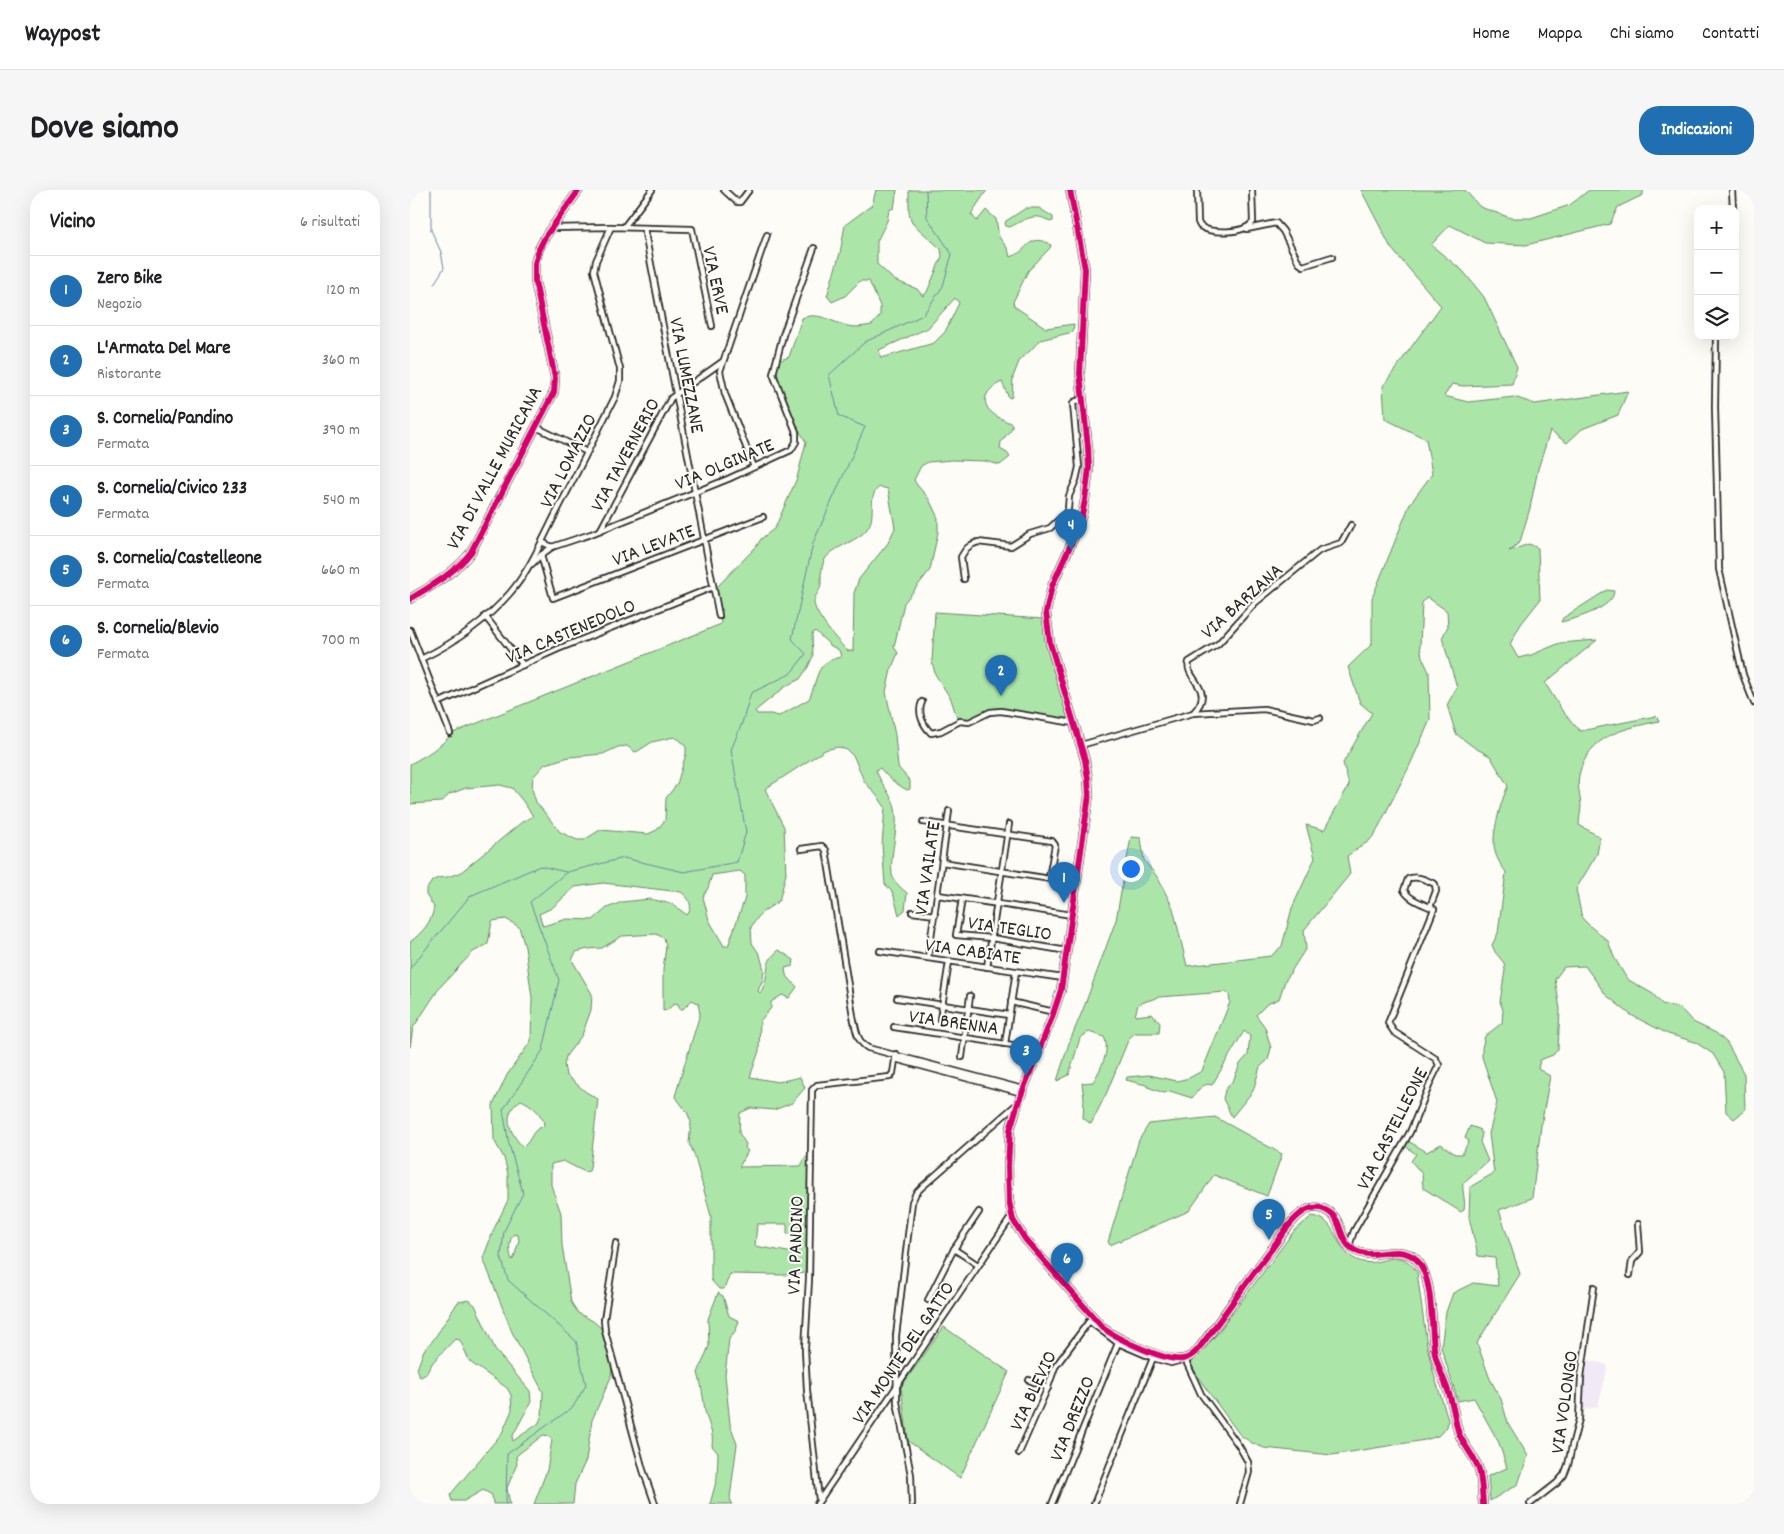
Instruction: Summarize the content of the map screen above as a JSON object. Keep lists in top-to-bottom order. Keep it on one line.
{"streets":{"street":["VIA ERVE","VIA LUMEZZANE","VIA TAVERNERIO","VIA LOMAZZO","VIA OLGINATE","VIA DI VALLE MURICANA","VIA LEVATE","VIA BARZANA","VIA CASTENEDOLO","VIA VAILATE","VIA TEGLIO","VIA CABIATE","VIA BRENNA","VIA CASTELLEONE","VIA PANDINO","VIA MONTE DEL GATTO","VIA BLEVIO","VIA VOLONGO","VIA DREZZO"]},"crossings":[["VIA ERVE","VIA LUMEZZANE"],["VIA ERVE","VIA LOMAZZO"],["VIA ERVE","VIA DI VALLE MURICANA"],["VIA LUMEZZANE","VIA TAVERNERIO"],["VIA LUMEZZANE","VIA OLGINATE"],["VIA LUMEZZANE","VIA LEVATE"],["VIA LUMEZZANE","VIA CASTENEDOLO"],["VIA TAVERNERIO","VIA OLGINATE"],["VIA LOMAZZO","VIA OLGINATE"],["VIA OLGINATE","VIA LEVATE"],["VIA VAILATE","VIA CABIATE"],["VIA PANDINO","VIA MONTE DEL GATTO"]],"page":{"header":"Waypost","nav":["Home","Mappa","Chi siamo","Contatti"],"title":"Dove siamo","buttons":"Indicazioni","heading":["Vicino","6 risultati"],"map_buttons":["+","−"],"list":[{"mark":"1","name":"Zero Bike","note":"Negozio","value":"120 m"},{"mark":"2","name":"L'Armata Del Mare","note":"Ristorante","value":"360 m"},{"mark":"3","name":"S. Cornelia/Pandino","note":"Fermata","value":"390 m"},{"mark":"4","name":"S. Cornelia/Civico 233","note":"Fermata","value":"540 m"},{"mark":"5","name":"S. Cornelia/Castelleone","note":"Fermata","value":"660 m"},{"mark":"6","name":"S. Cornelia/Blevio","note":"Fermata","value":"700 m"}],"pins":["4","2","1","3","5","6"]}}
